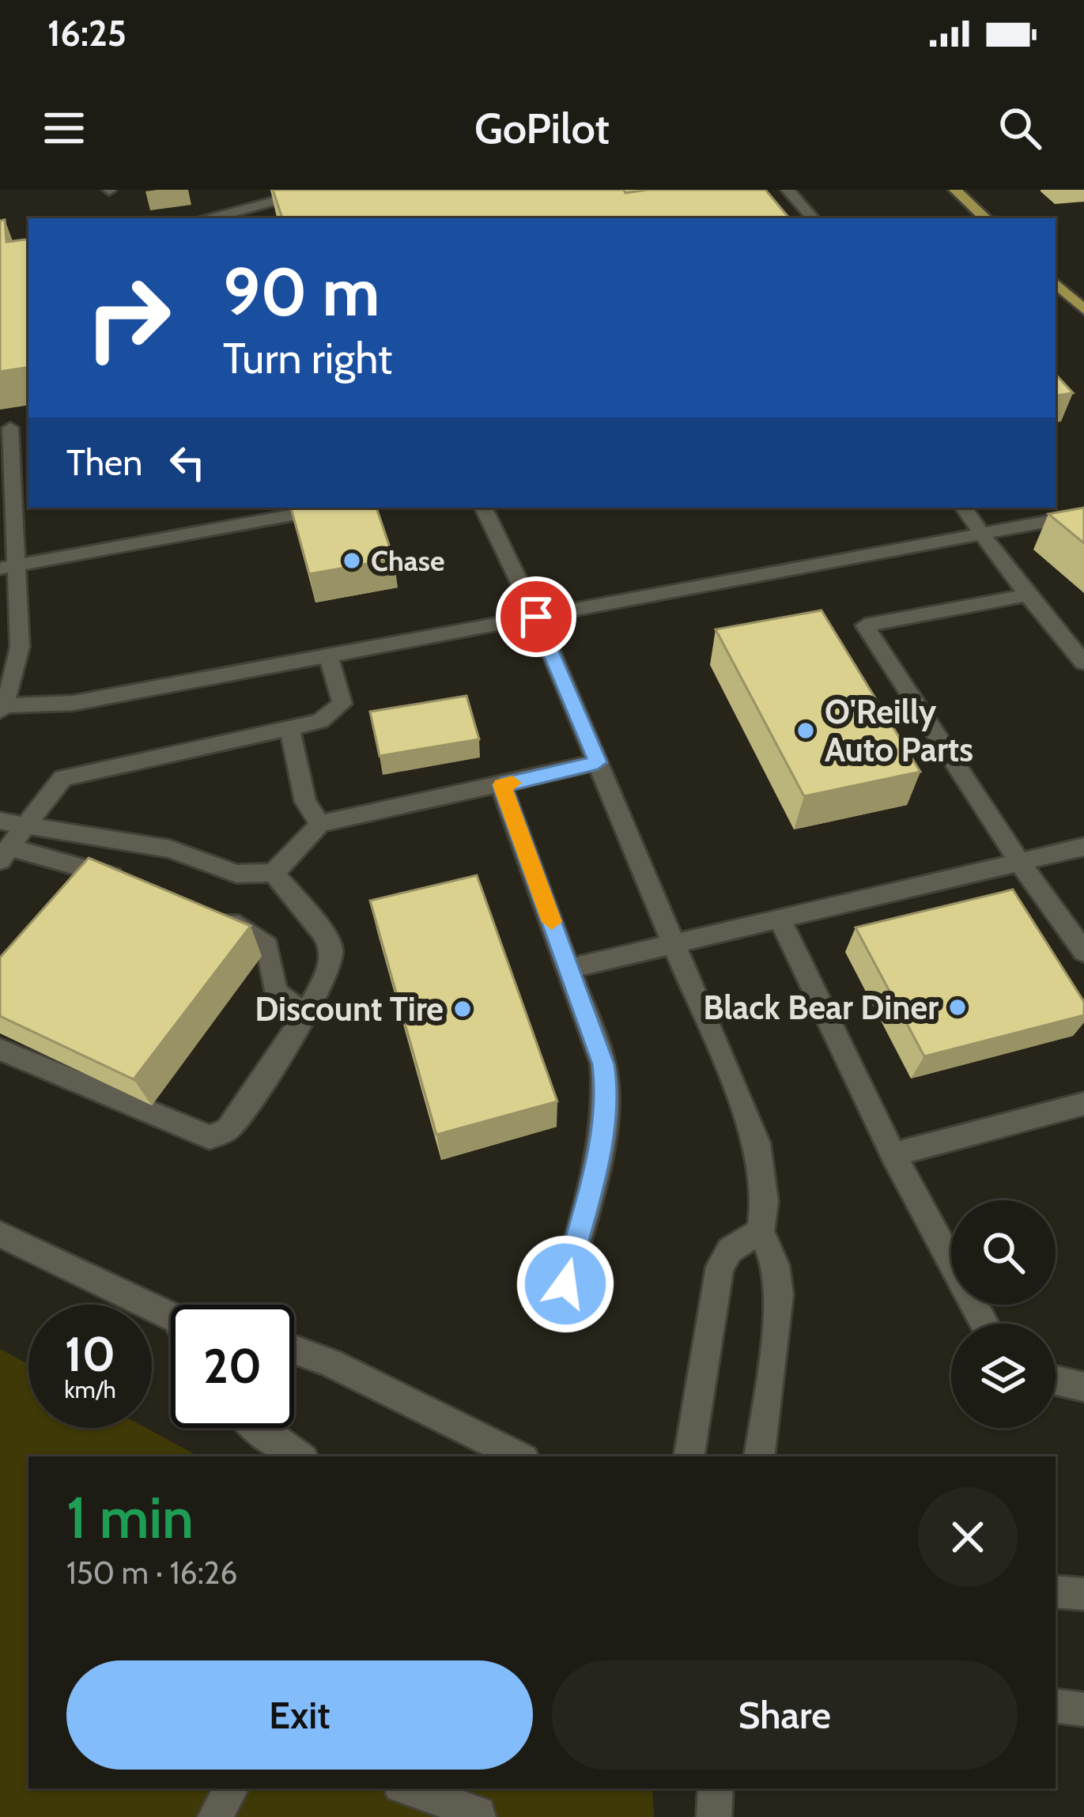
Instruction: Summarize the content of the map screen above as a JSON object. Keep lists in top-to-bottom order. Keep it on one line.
{"places":["Chase","O'Reilly Auto Parts","Black Bear Diner","Discount Tire"],"page":{"status":"16:25","header":"GoPilot","turn":["90 m","Turn right"],"then":"Then","speed":"10 km/h","limit":"20","heading":["1 min","150 m · 16:26"],"buttons":["Exit","Share"]}}
